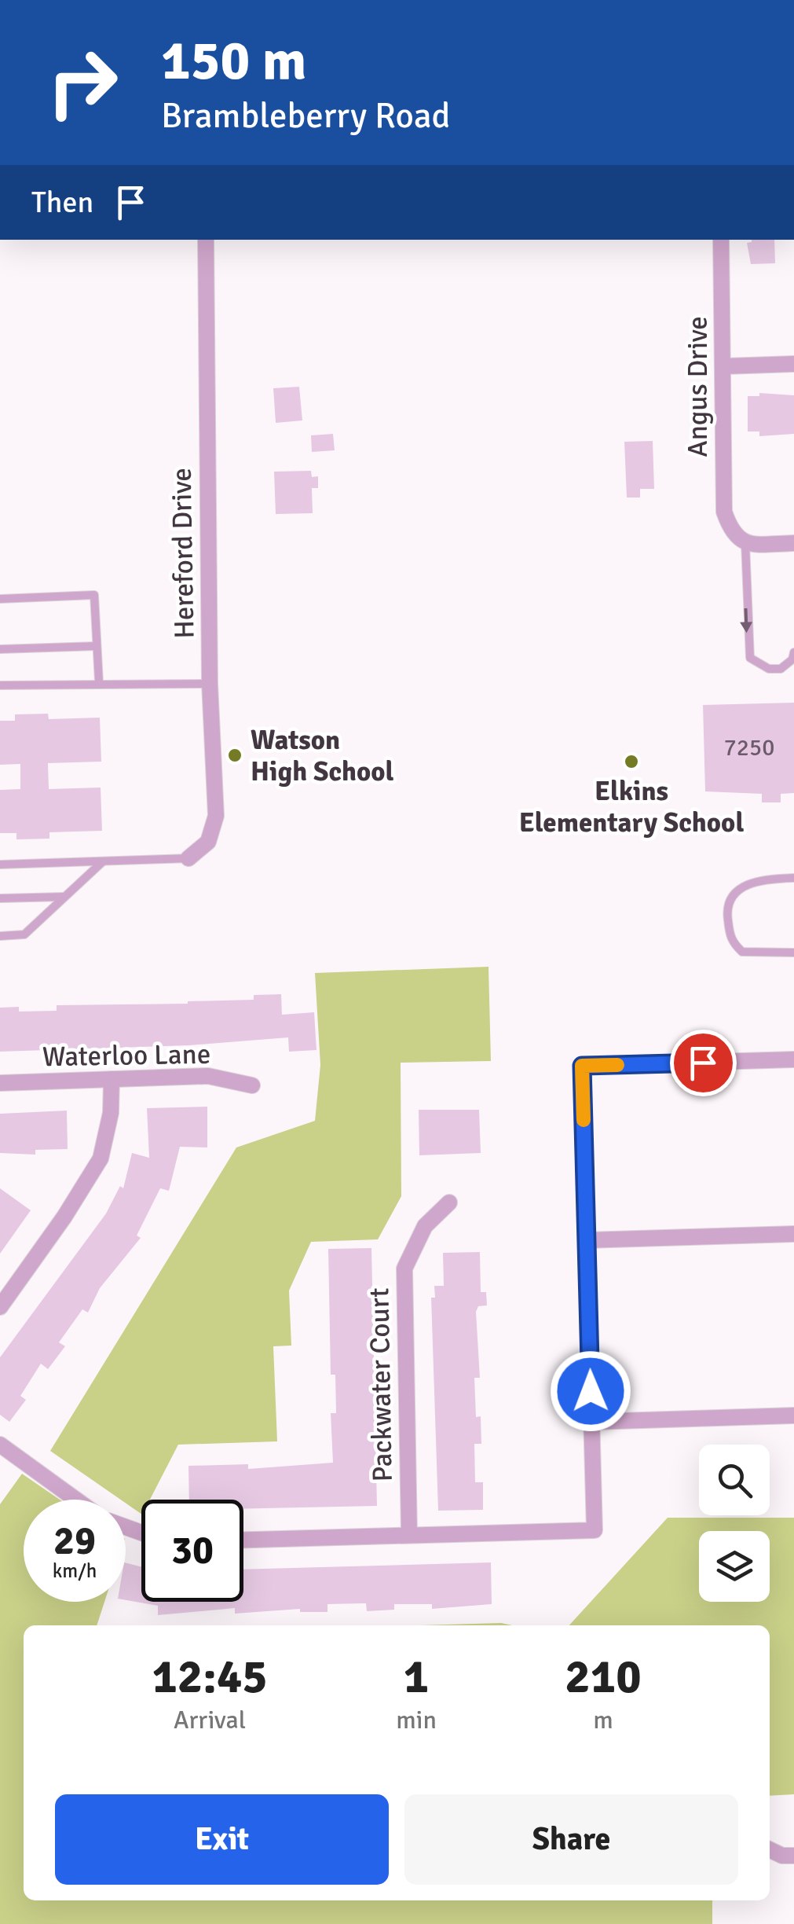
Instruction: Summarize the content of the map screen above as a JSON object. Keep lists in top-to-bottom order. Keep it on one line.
{"streets":{"street":["Angus Drive","Hereford Drive","Waterloo Lane","Packwater Court"]},"places":["Watson High School","Elkins Elementary School"],"house_numbers":["7250"],"page":{"turn":["150 m","Brambleberry Road"],"then":"Then","speed":"29 km/h","limit":"30","eta":["12:45","Arrival","1","min","210","m"],"buttons":["Exit","Share"]}}
